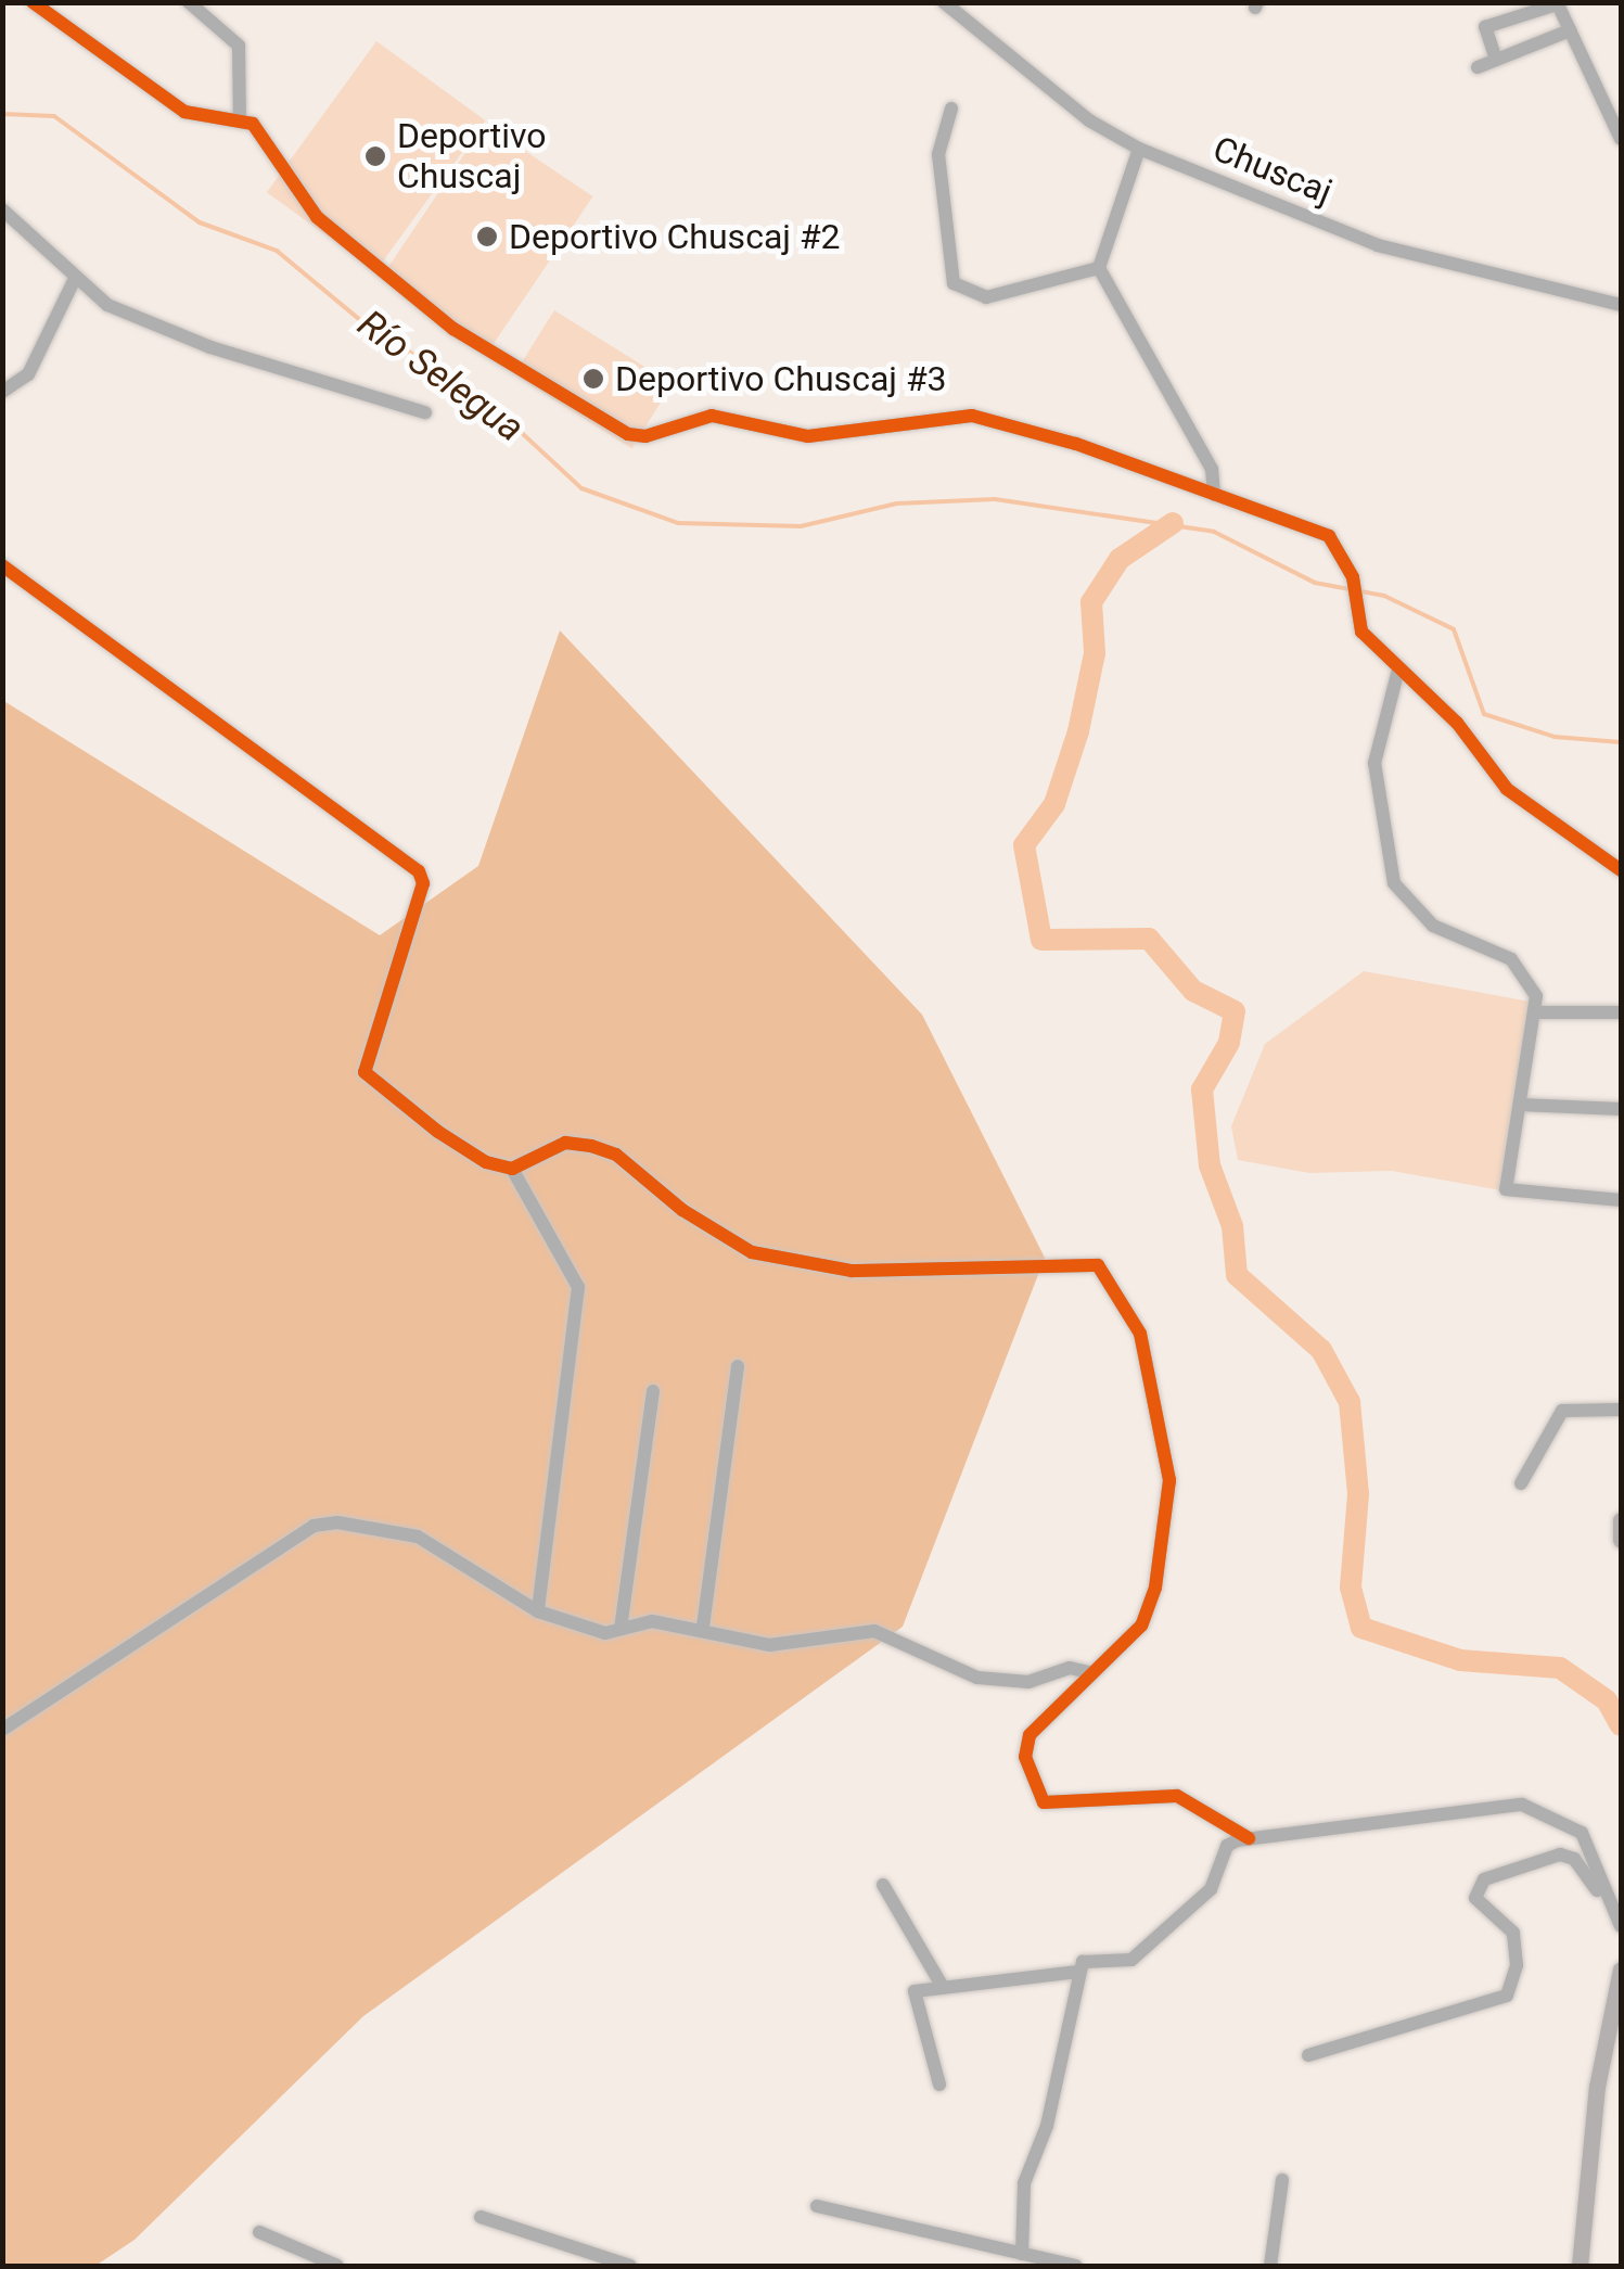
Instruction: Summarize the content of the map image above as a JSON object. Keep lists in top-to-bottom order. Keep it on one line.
{"streets":{"street":["Chuscaj"]},"water":["Río Selegua"],"places":["Deportivo Chuscaj","Deportivo Chuscaj #2","Deportivo Chuscaj #3"]}
